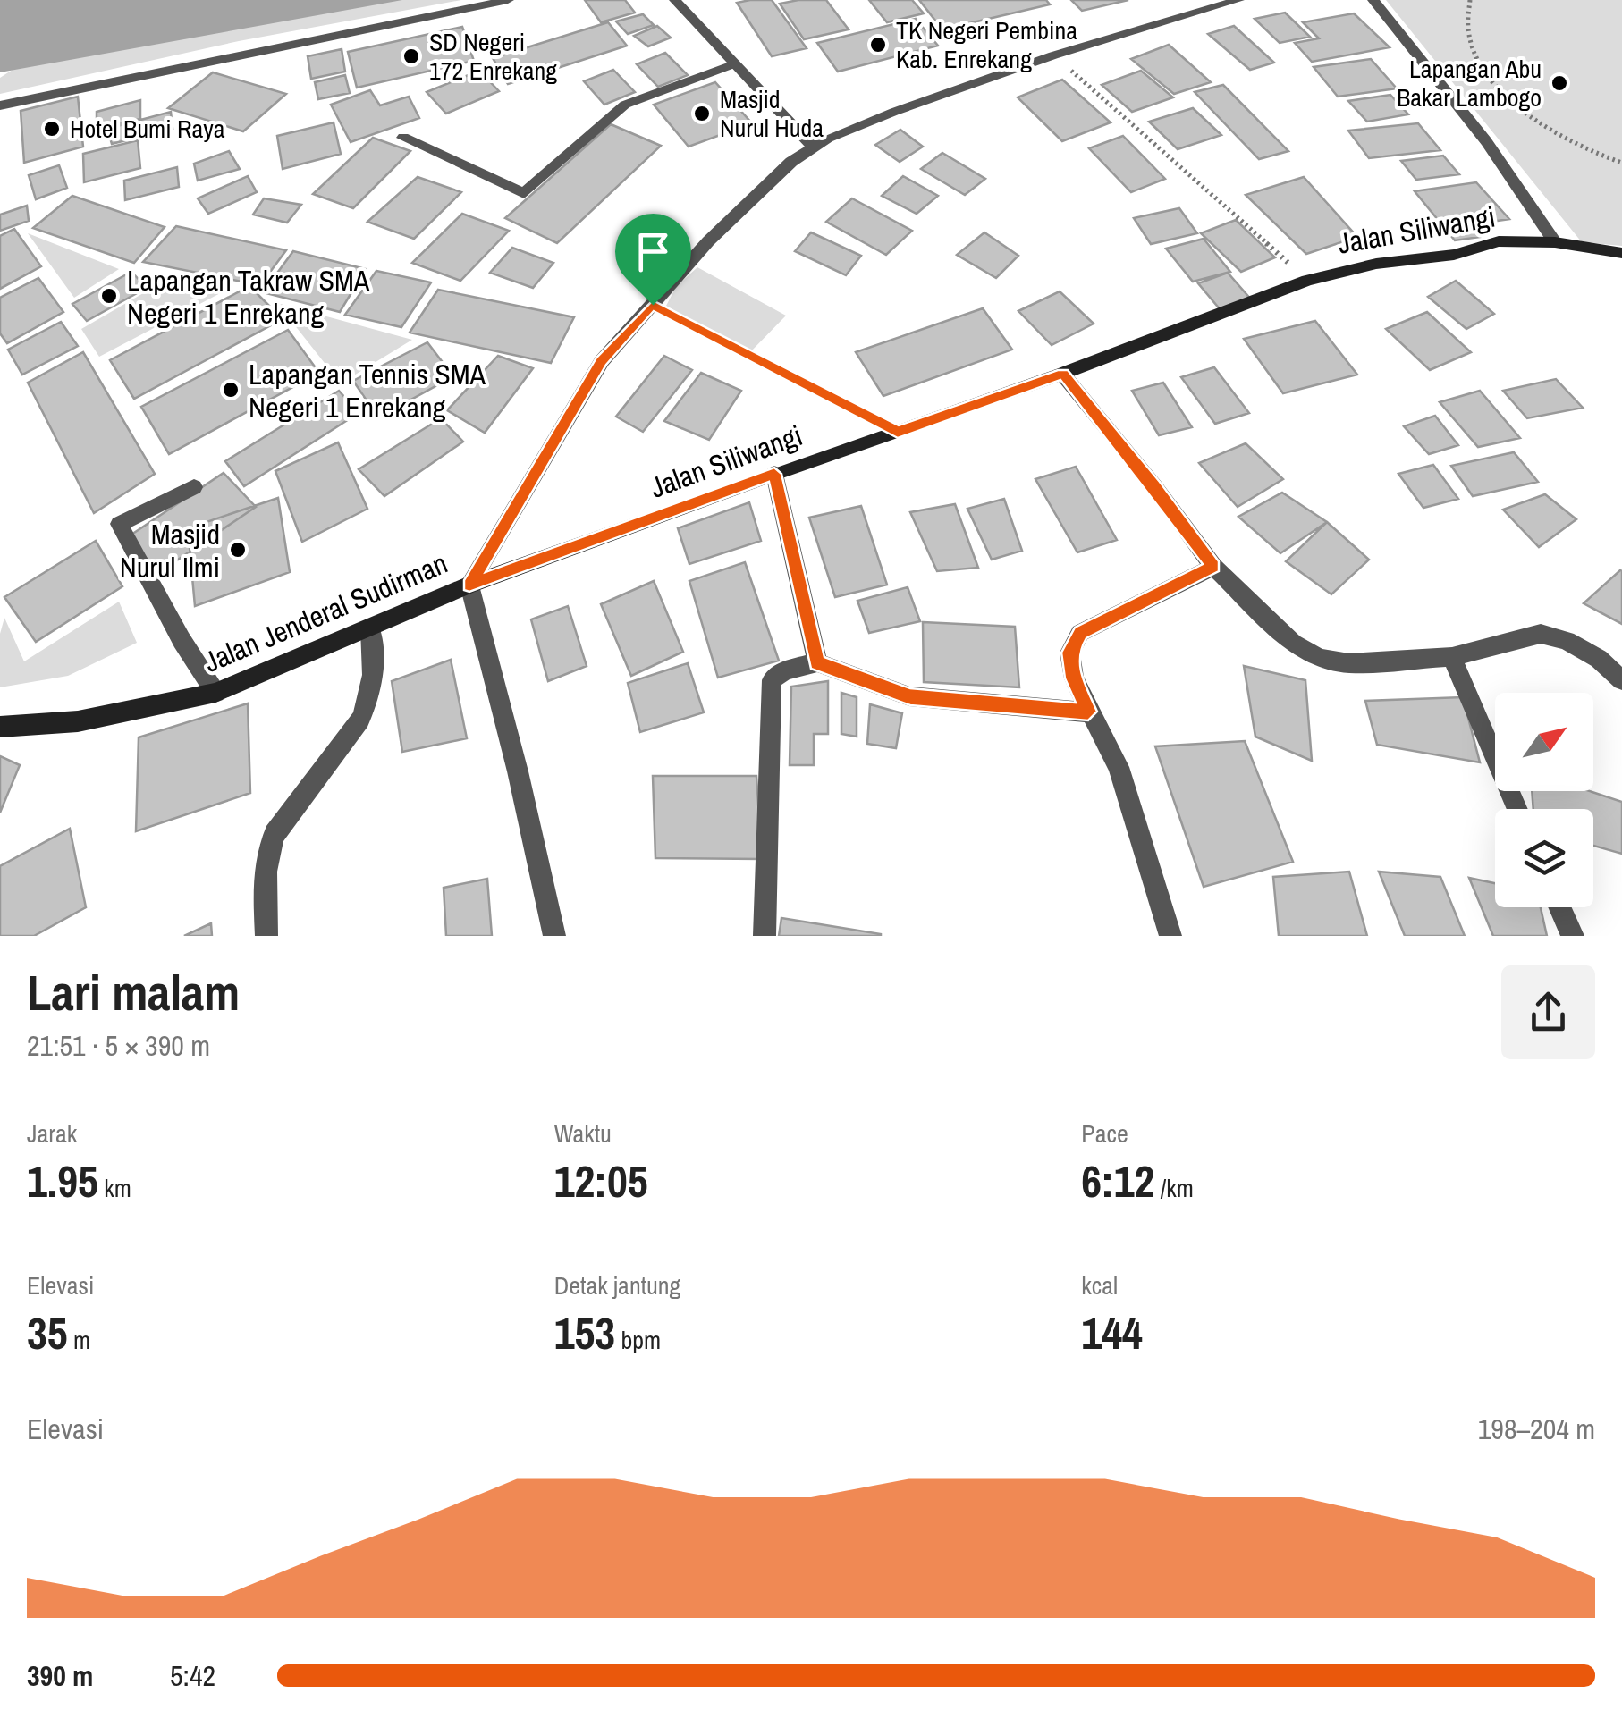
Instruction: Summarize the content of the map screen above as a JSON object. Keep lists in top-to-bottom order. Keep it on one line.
{"streets":{"main road":["Jalan Siliwangi","Jalan Jenderal Sudirman"]},"crossings":[["Jalan Siliwangi","Jalan Jenderal Sudirman"]],"places":["TK Negeri Pembina Kab. Enrekang","SD Negeri 172 Enrekang","Lapangan Abu Bakar Lambogo","Masjid Nurul Huda","Hotel Bumi Raya","Lapangan Takraw SMA Negeri 1 Enrekang","Lapangan Tennis SMA Negeri 1 Enrekang","Masjid Nurul Ilmi"],"north":"top right","page":{"heading":["Lari malam","21:51 · 5 × 390 m"],"stats":[["Jarak","1.95 km"],["Waktu","12:05"],["Pace","6:12 /km"],["Elevasi","35 m"],["Detak jantung","153 bpm"],["kcal","144"]],"chart":["Elevasi","198–204 m"],"list":[{"name":"390 m","note":"5:42"}]}}
